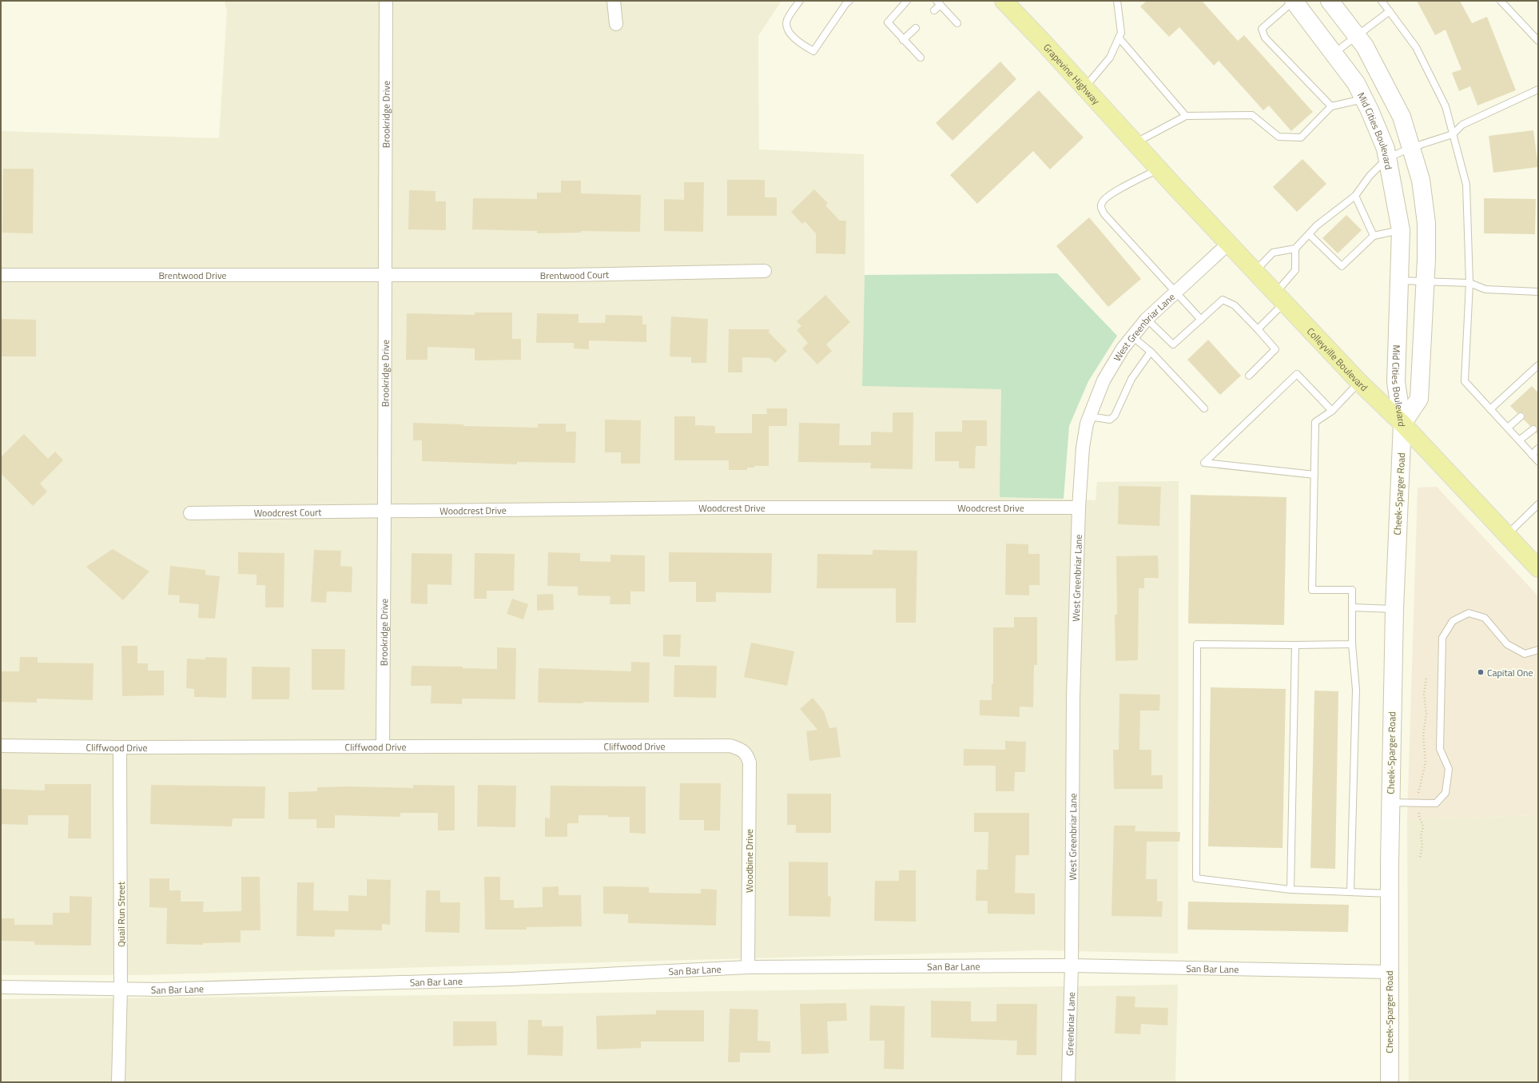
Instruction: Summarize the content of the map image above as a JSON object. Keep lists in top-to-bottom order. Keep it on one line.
{"streets":{"main road":["Grapevine Highway","Mid Cities Boulevard","Colleyville Boulevard","Cheek-Sparger Road"],"street":["Brookridge Drive","Brentwood Drive","Brentwood Court","West Greenbriar Lane","Woodcrest Drive","Woodcrest Court","Cliffwood Drive","Woodbine Drive","Quail Run Street","San Bar Lane","Greenbriar Lane"]},"crossings":[["Grapevine Highway","Colleyville Boulevard"],["Brookridge Drive","Brentwood Drive"],["Brookridge Drive","Brentwood Court"],["Brookridge Drive","Woodcrest Drive"],["Brookridge Drive","Woodcrest Court"],["Brookridge Drive","Cliffwood Drive"],["Mid Cities Boulevard","Colleyville Boulevard"],["Mid Cities Boulevard","Cheek-Sparger Road"],["Brentwood Drive","Brentwood Court"],["West Greenbriar Lane","Colleyville Boulevard"],["West Greenbriar Lane","Woodcrest Drive"],["West Greenbriar Lane","San Bar Lane"],["West Greenbriar Lane","Greenbriar Lane"],["Colleyville Boulevard","Cheek-Sparger Road"],["Cheek-Sparger Road","San Bar Lane"],["Woodcrest Drive","Woodcrest Court"],["Cliffwood Drive","Woodbine Drive"],["Cliffwood Drive","Quail Run Street"],["Woodbine Drive","San Bar Lane"],["Quail Run Street","San Bar Lane"],["San Bar Lane","Greenbriar Lane"]],"places":["Capital One"]}
